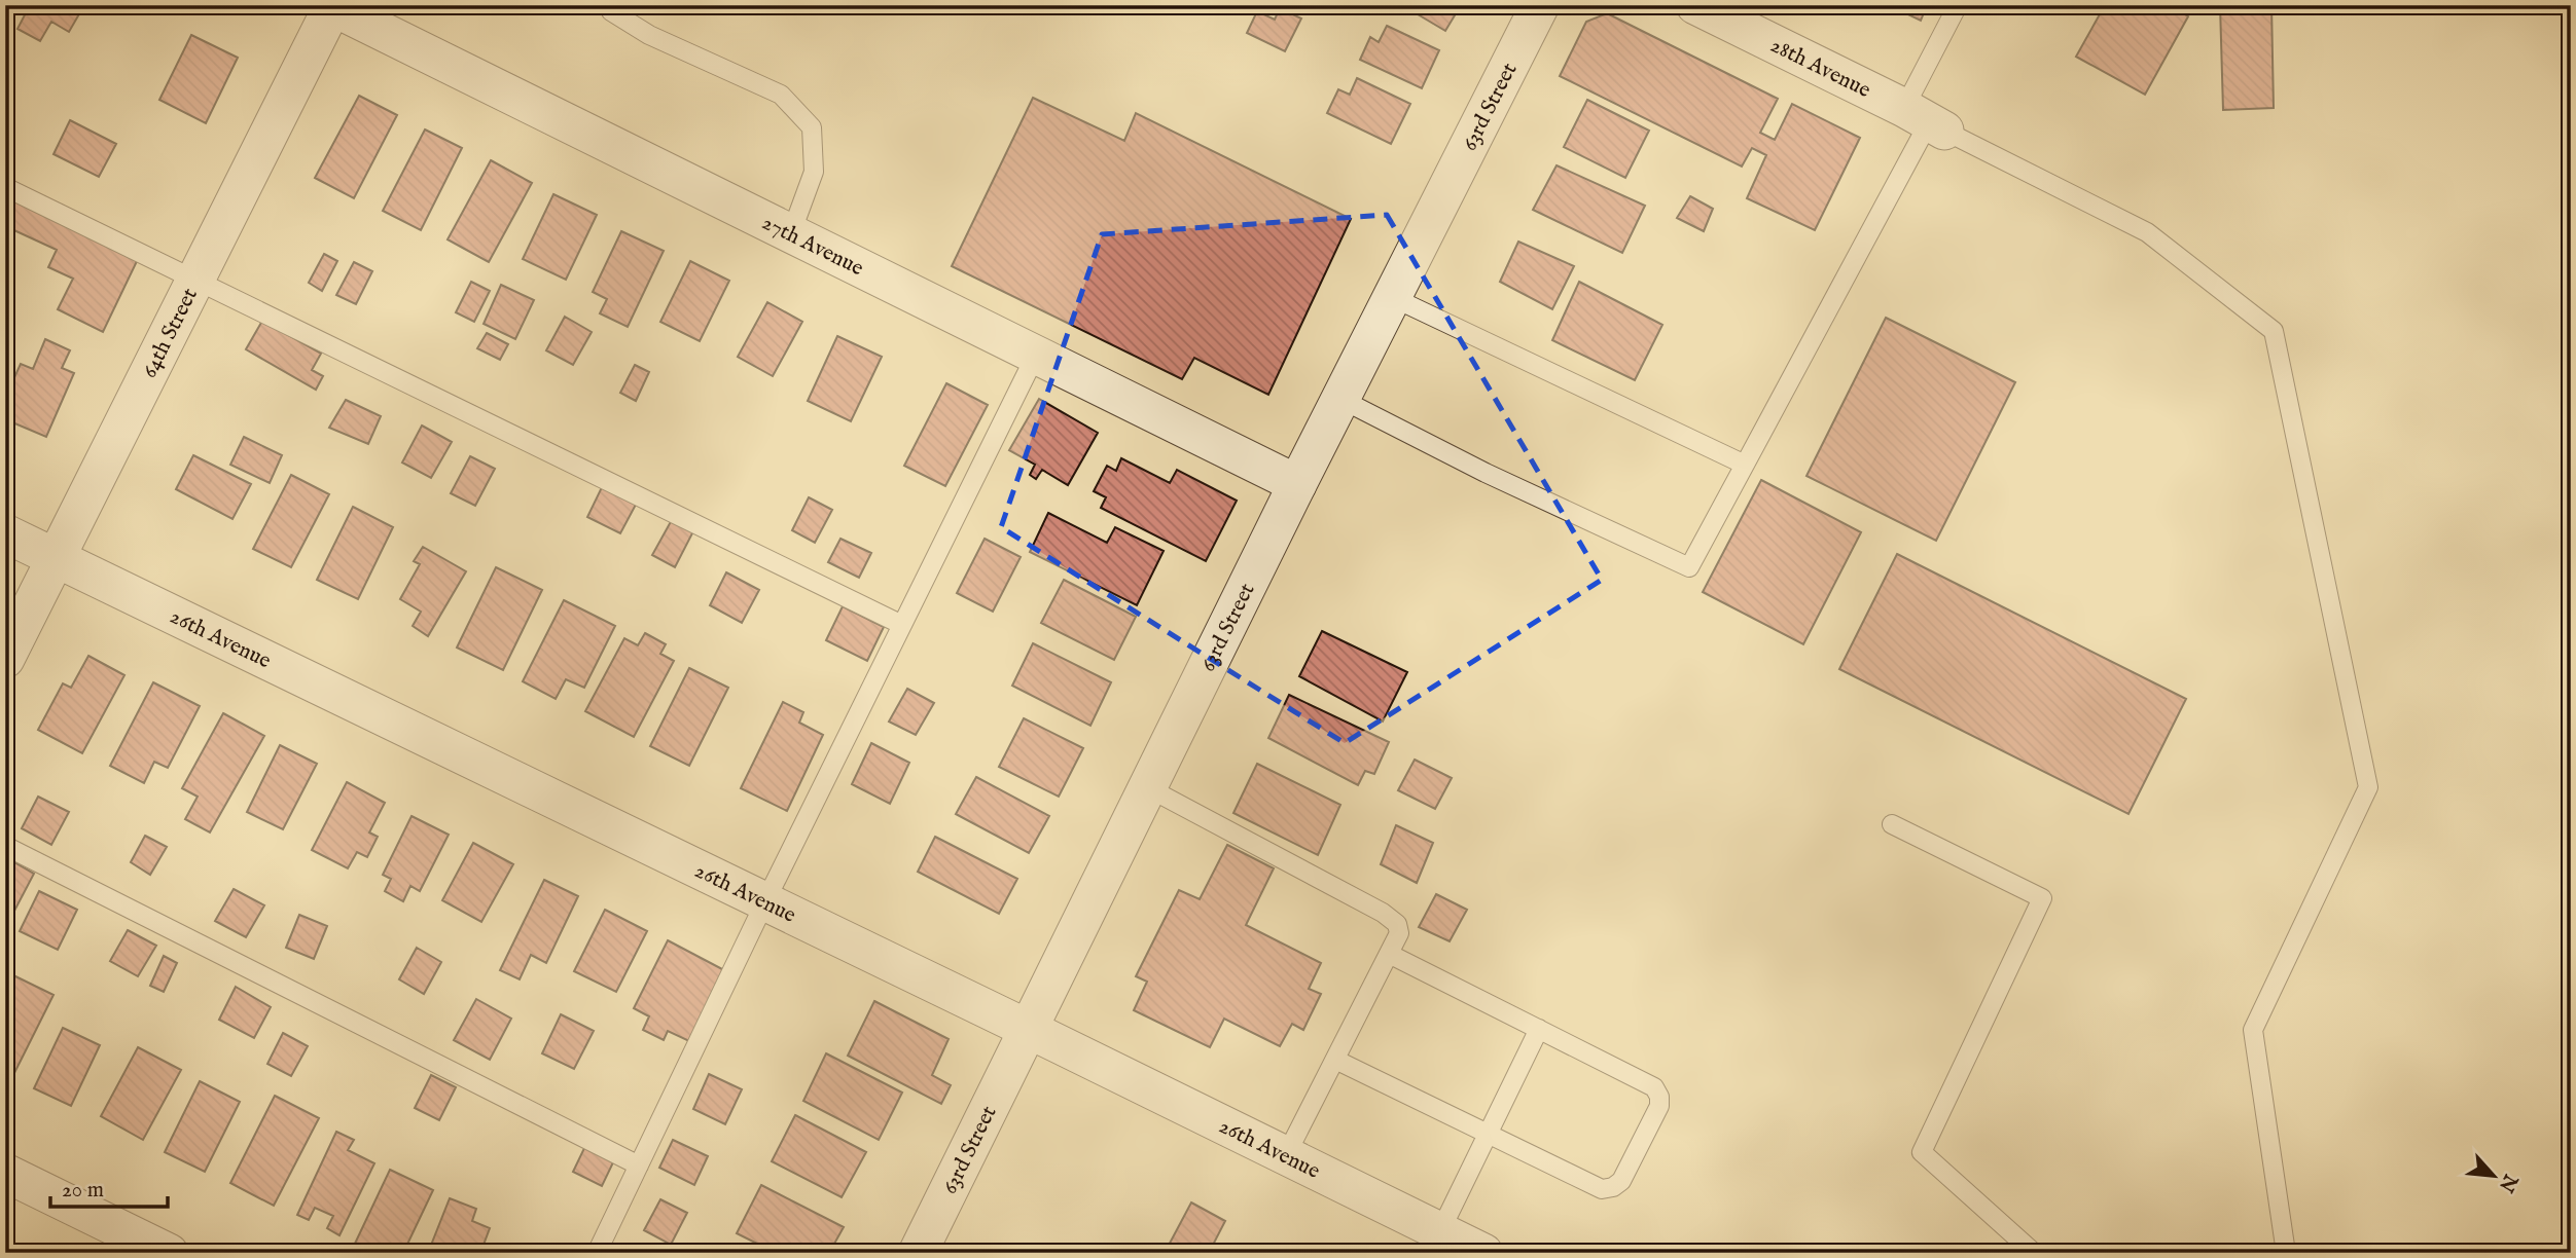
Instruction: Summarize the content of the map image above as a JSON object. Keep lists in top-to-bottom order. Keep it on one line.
{"streets":{"street":["28th Avenue","63rd Street","27th Avenue","64th Street","26th Avenue"]},"crossings":[["63rd Street","27th Avenue"],["63rd Street","26th Avenue"],["27th Avenue","64th Street"],["64th Street","26th Avenue"]],"scale_bar":"20 m","north":"bottom right"}
